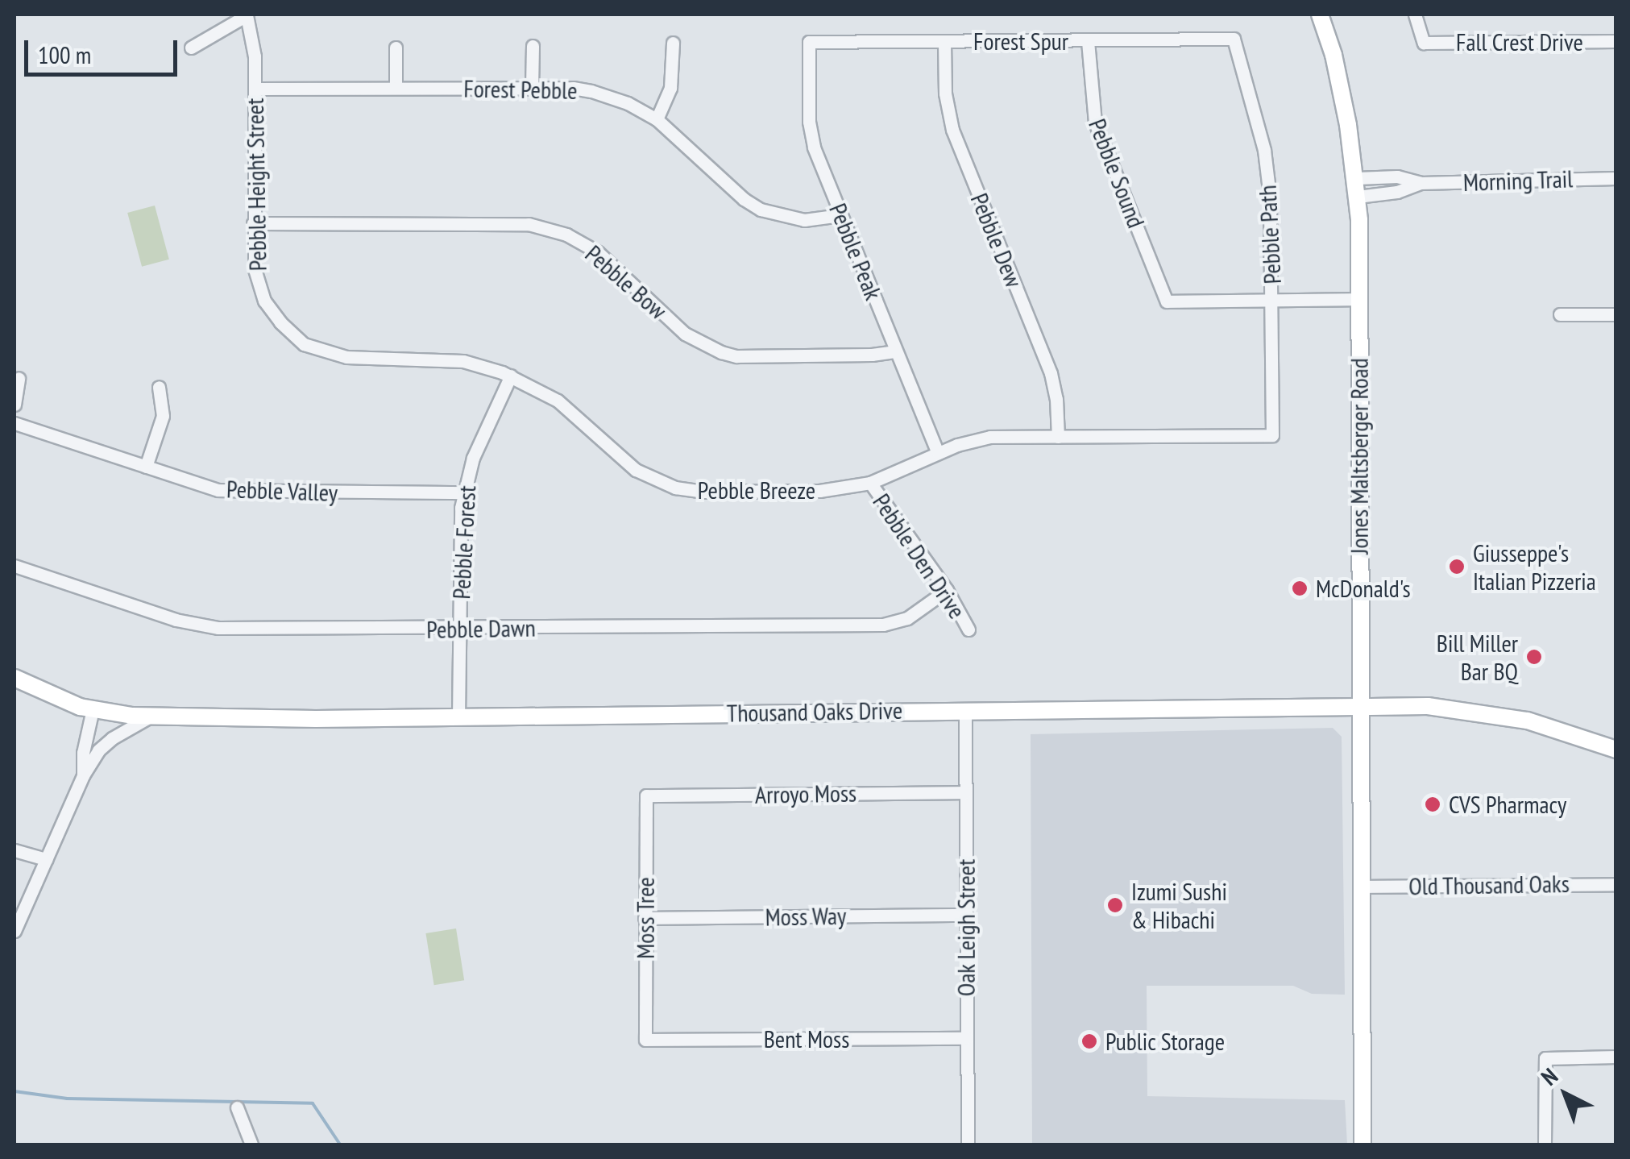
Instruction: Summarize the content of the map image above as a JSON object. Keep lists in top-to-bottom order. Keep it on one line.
{"streets":{"main road":["Jones Maltsberger Road","Thousand Oaks Drive"],"street":["Forest Spur","Fall Crest Drive","Forest Pebble","Pebble Sound","Morning Trail","Pebble Height Street","Pebble Path","Pebble Dew","Pebble Peak","Pebble Bow","Pebble Breeze","Pebble Valley","Pebble Forest","Pebble Den Drive","Pebble Dawn","Arroyo Moss","Old Thousand Oaks","Moss Way","Moss Tree","Oak Leigh Street","Bent Moss"]},"crossings":[["Forest Spur","Pebble Sound"],["Forest Spur","Pebble Path"],["Forest Spur","Pebble Dew"],["Forest Spur","Pebble Peak"],["Forest Pebble","Pebble Height Street"],["Forest Pebble","Pebble Peak"],["Pebble Sound","Pebble Path"],["Morning Trail","Jones Maltsberger Road"],["Pebble Height Street","Pebble Bow"],["Pebble Height Street","Pebble Breeze"],["Pebble Path","Pebble Breeze"],["Pebble Dew","Pebble Breeze"],["Pebble Peak","Pebble Bow"],["Pebble Peak","Pebble Breeze"],["Jones Maltsberger Road","Thousand Oaks Drive"],["Jones Maltsberger Road","Old Thousand Oaks"],["Pebble Breeze","Pebble Forest"],["Pebble Breeze","Pebble Den Drive"],["Pebble Valley","Pebble Forest"],["Pebble Forest","Pebble Dawn"],["Pebble Forest","Thousand Oaks Drive"],["Pebble Den Drive","Pebble Dawn"],["Thousand Oaks Drive","Oak Leigh Street"],["Arroyo Moss","Moss Tree"],["Arroyo Moss","Oak Leigh Street"],["Moss Way","Moss Tree"],["Moss Way","Oak Leigh Street"],["Moss Tree","Bent Moss"],["Oak Leigh Street","Bent Moss"]],"places":["Giusseppe's Italian Pizzeria","McDonald's","Bill Miller Bar BQ","CVS Pharmacy","Izumi Sushi & Hibachi","Public Storage"],"scale_bar":"100 m","north":"top left"}
